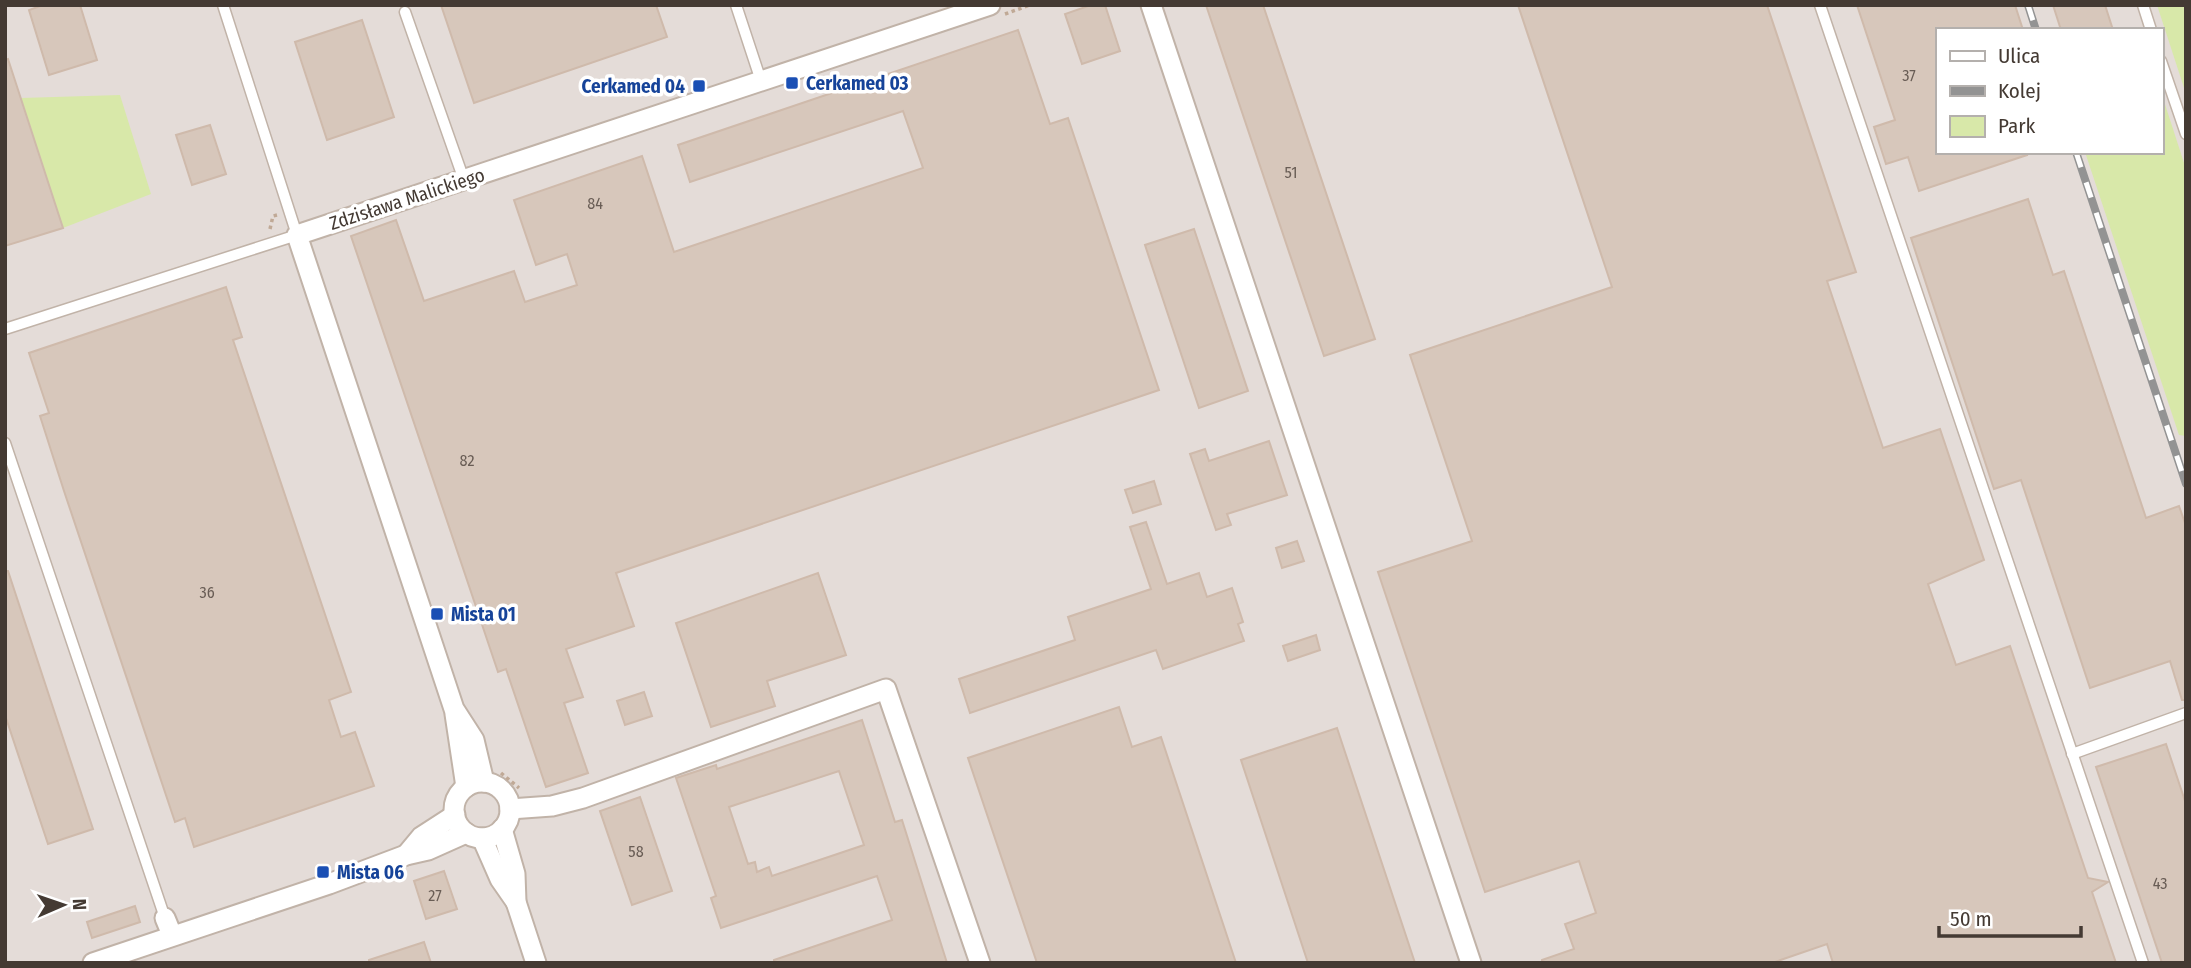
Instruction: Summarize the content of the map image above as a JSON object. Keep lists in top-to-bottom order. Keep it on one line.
{"streets":{"street":["Zdzisława Malickiego"]},"places":{"transit":["Cerkamed 03","Cerkamed 04","Mista 01","Mista 06"]},"house_numbers":["37","51","84","82","36","58","43","27"],"legend":["Ulica","Kolej","Park"],"scale_bar":"50 m","north":"right"}
